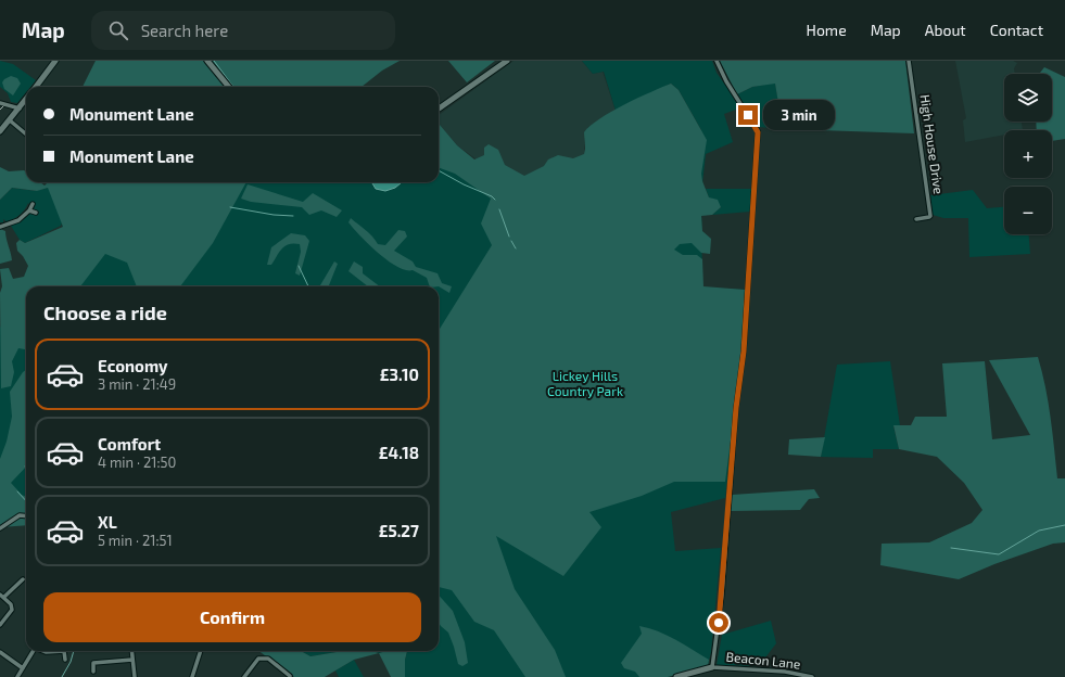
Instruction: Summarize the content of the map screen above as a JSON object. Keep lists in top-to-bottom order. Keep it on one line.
{"streets":{"street":["High House Drive","Beacon Lane"]},"parks":["Lickey Hills Country Park"],"page":{"header":"Map","search":"Search here","nav":["Home","Map","About","Contact"],"map_buttons":["+","−"],"banner":["Monument Lane","Monument Lane"],"bubble":"3 min","heading":"Choose a ride","list":[{"name":"Economy","note":"3 min · 21:49","value":"£3.10"},{"name":"Comfort","note":"4 min · 21:50","value":"£4.18"},{"name":"XL","note":"5 min · 21:51","value":"£5.27"}],"buttons":"Confirm"}}
